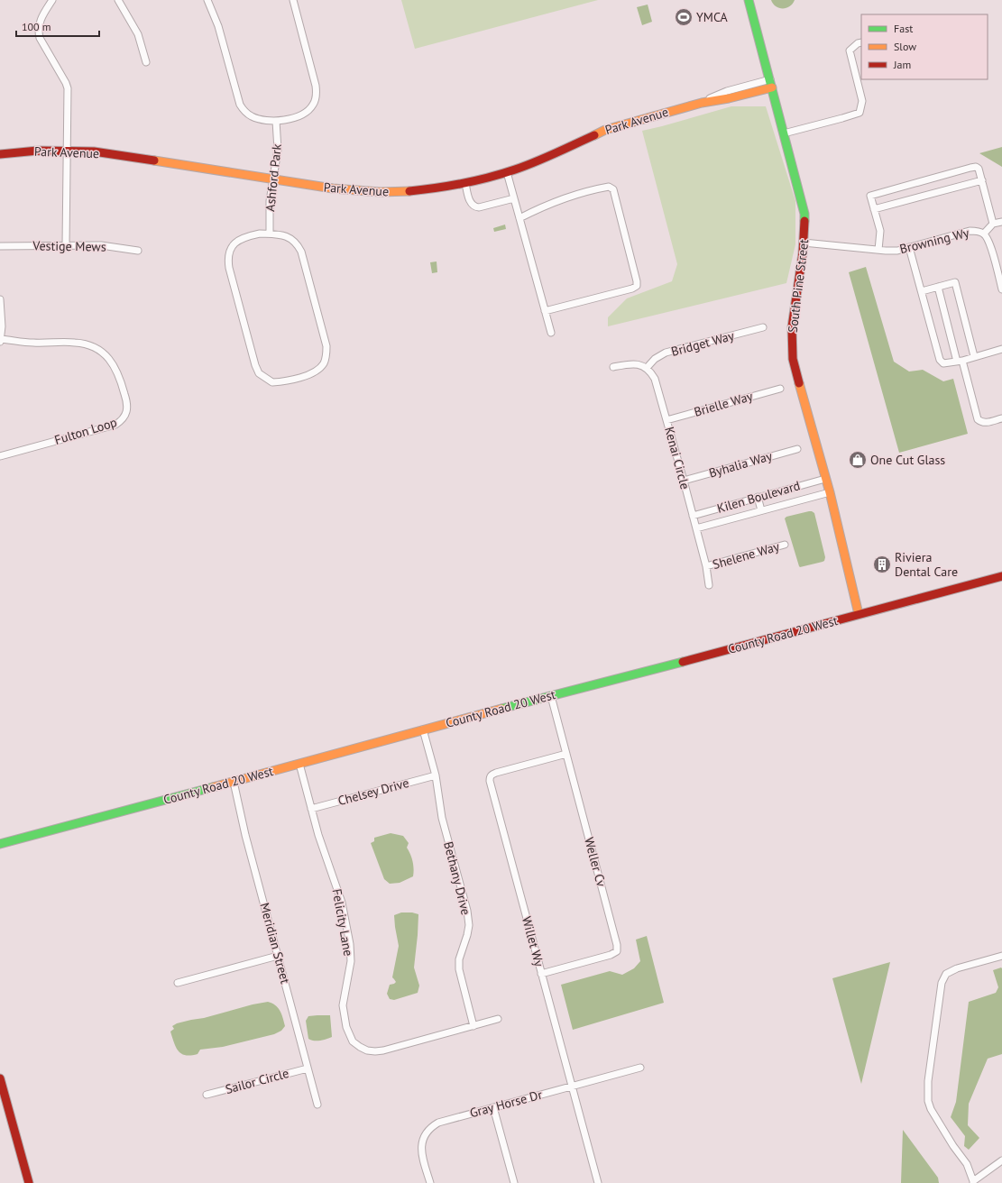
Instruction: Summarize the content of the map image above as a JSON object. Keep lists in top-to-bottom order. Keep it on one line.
{"streets":{"street":["Park Avenue","Ashford Park","Browning Wy","Vestige Mews","South Pine Street","Bridget Way","Brielle Way","Fulton Loop","Kenai Circle","Byhalia Way","Kilen Boulevard","Shelene Way","County Road 20 West","Chelsey Drive","Weller Cv","Bethany Drive","Felicity Lane","Willet Wy","Meridian Street","Sailor Circle","Gray Horse Dr"]},"crossings":[["Park Avenue","Ashford Park"],["Park Avenue","South Pine Street"],["Browning Wy","South Pine Street"],["South Pine Street","Kilen Boulevard"],["South Pine Street","County Road 20 West"],["Bridget Way","Kenai Circle"],["Brielle Way","Kenai Circle"],["Kenai Circle","Byhalia Way"],["Kenai Circle","Kilen Boulevard"],["Kenai Circle","Shelene Way"],["County Road 20 West","Weller Cv"],["County Road 20 West","Bethany Drive"],["County Road 20 West","Felicity Lane"],["County Road 20 West","Meridian Street"],["Chelsey Drive","Bethany Drive"],["Chelsey Drive","Felicity Lane"],["Weller Cv","Willet Wy"],["Bethany Drive","Felicity Lane"],["Willet Wy","Gray Horse Dr"],["Meridian Street","Sailor Circle"]],"places":{"sports":["YMCA"],"shop":["One Cut Glass"],"building":["Riviera Dental Care"]},"legend":["Fast","Slow","Jam"],"scale_bar":"100 m"}
